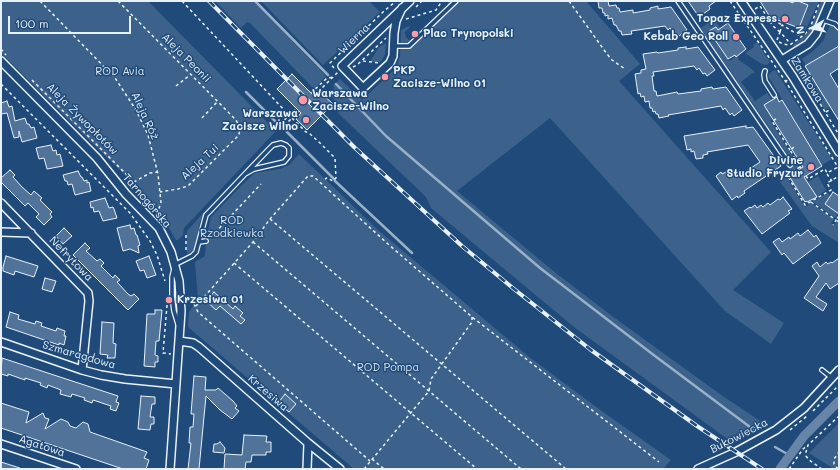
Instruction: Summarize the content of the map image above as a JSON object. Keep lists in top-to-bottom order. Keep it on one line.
{"streets":{"street":["Wierna","Zamkowa","Tarnogórska","Nefrytowa","Szmaragdowa","Krzesiwa","Bukowiecka","Agatowa"],"path":["Aleja Peonii","Aleja Róż","Aleja Żywopłotów","Aleja Tui"]},"crossings":[["Aleja Peonii","Aleja Tui"],["Aleja Róż","Aleja Żywopłotów"],["Aleja Róż","Aleja Tui"],["Aleja Róż","Tarnogórska"],["Tarnogórska","Szmaragdowa"],["Tarnogórska","Krzesiwa"],["Nefrytowa","Szmaragdowa"]],"parks":["ROD Avia","ROD Rzodkiewka","ROD Pompa"],"places":["Topaz Express","Plac Trynopolski","Kebab Geo Roll","PKP Zacisze-Wilno 01","Warszawa Zacisze-Wilno","Warszawa Zacisze Wilno","Divine Studio Fryzur","Krzesiwa 01"],"scale_bar":"100 m","north":"left"}
